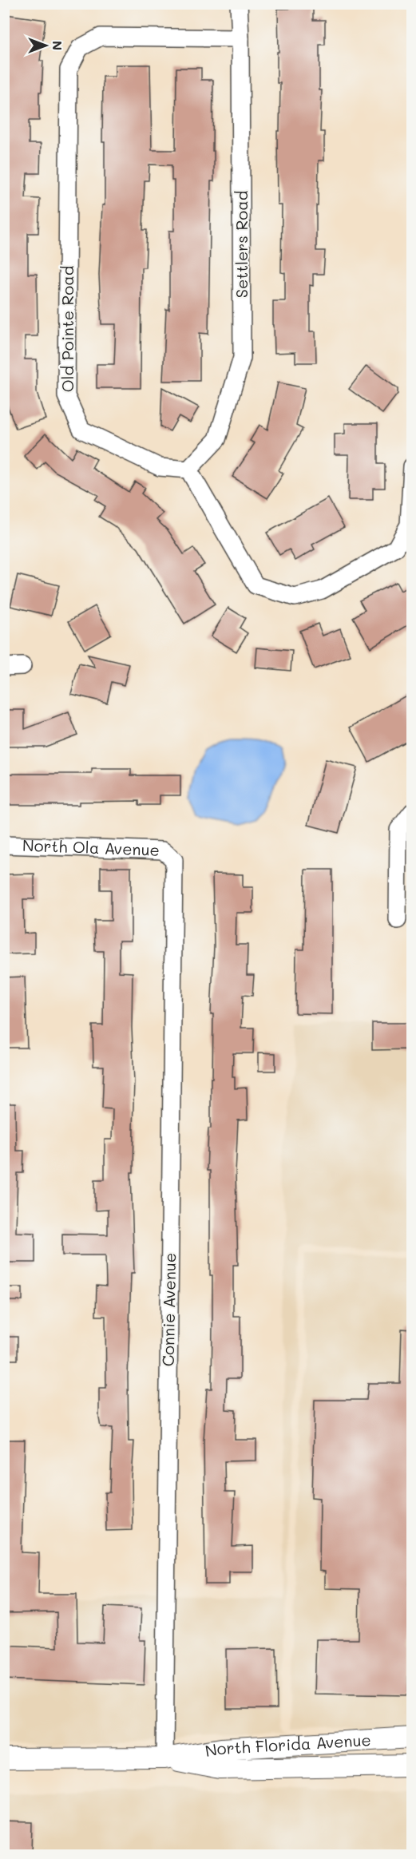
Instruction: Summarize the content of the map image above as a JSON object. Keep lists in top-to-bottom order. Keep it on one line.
{"streets":{"main road":["North Florida Avenue"],"street":["Settlers Road","Old Pointe Road","North Ola Avenue","Connie Avenue"]},"crossings":[["Settlers Road","Old Pointe Road"],["North Ola Avenue","Connie Avenue"],["Connie Avenue","North Florida Avenue"]],"north":"right"}
